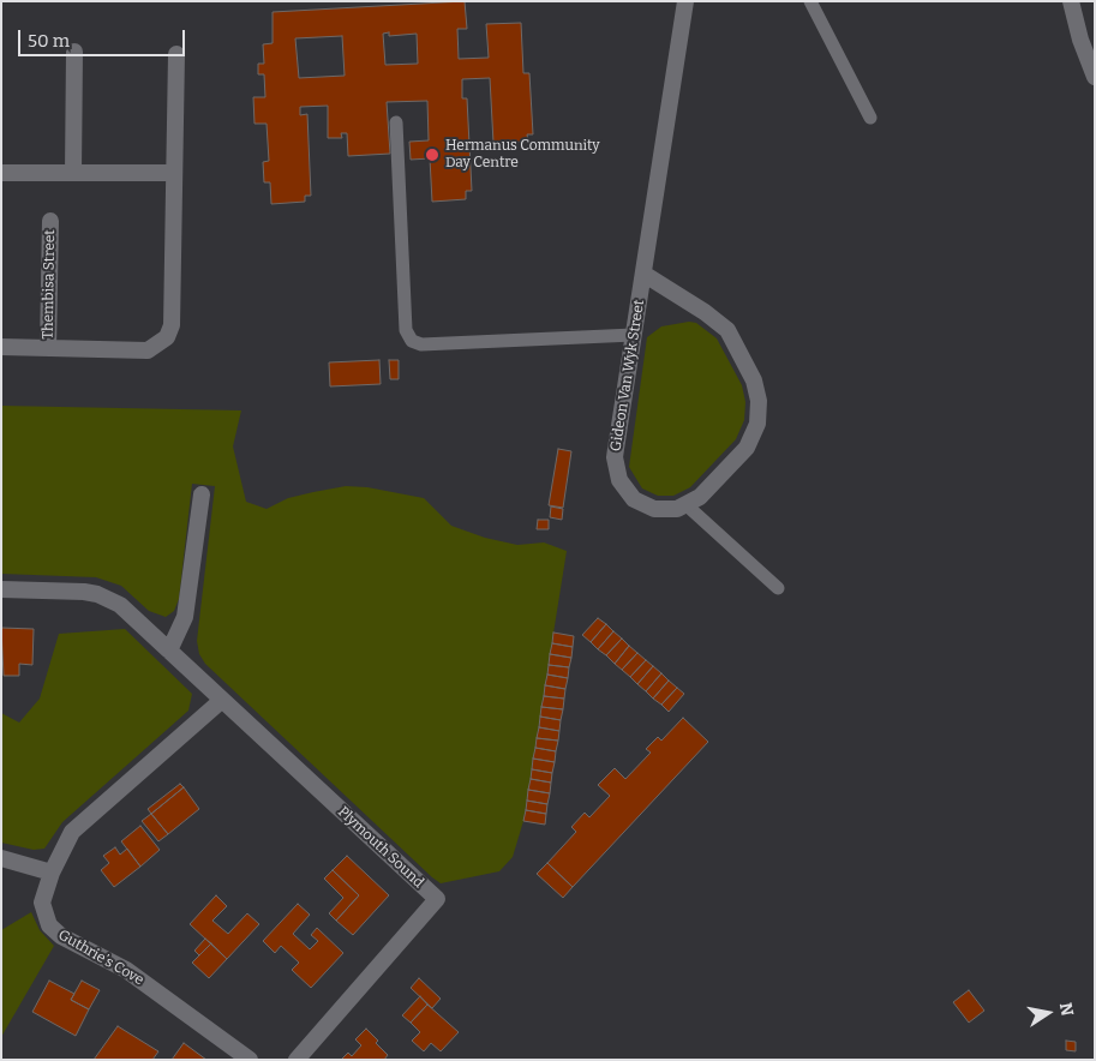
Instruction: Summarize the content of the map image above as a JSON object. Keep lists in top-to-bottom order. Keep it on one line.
{"streets":{"street":["Thembisa Street","Gideon Van Wyk Street","Plymouth Sound","Guthrie’s Cove"]},"crossings":[["Plymouth Sound","Guthrie’s Cove"]],"places":["Hermanus Community Day Centre"],"scale_bar":"50 m","north":"right"}
